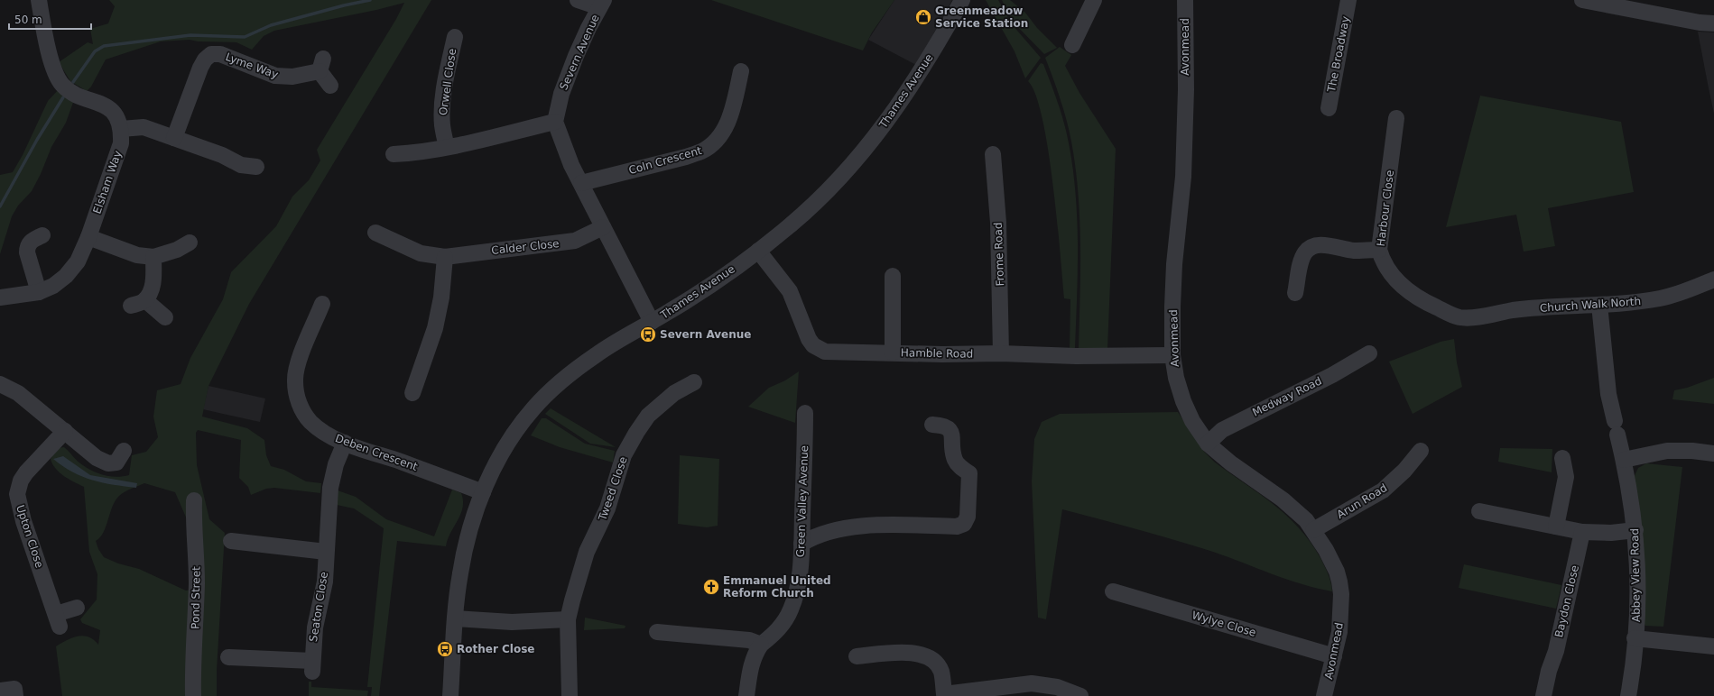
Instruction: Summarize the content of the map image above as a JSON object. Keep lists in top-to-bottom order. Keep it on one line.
{"streets":{"street":["Avonmead","Severn Avenue","The Broadway","Lyme Way","Orwell Close","Thames Avenue","Coln Crescent","Elsham Way","Harbour Close","Calder Close","Frome Road","Church Walk North","Hamble Road","Medway Road","Deben Crescent","Tweed Close","Green Valley Avenue","Arun Road","Upton Close","Abbey View Road","Pond Street","Baydon Close","Seaton Close","Wylye Close"]},"crossings":[["Avonmead","Hamble Road"],["Avonmead","Medway Road"],["Avonmead","Arun Road"],["Avonmead","Wylye Close"],["Severn Avenue","Thames Avenue"],["Severn Avenue","Coln Crescent"],["Severn Avenue","Calder Close"],["Thames Avenue","Hamble Road"],["Thames Avenue","Deben Crescent"],["Harbour Close","Church Walk North"],["Frome Road","Hamble Road"],["Church Walk North","Abbey View Road"],["Deben Crescent","Seaton Close"]],"places":{"shop":["Greenmeadow Service Station"],"bus stop":["Severn Avenue","Rother Close"],"church":["Emmanuel United Reform Church"]},"scale_bar":"50 m"}
